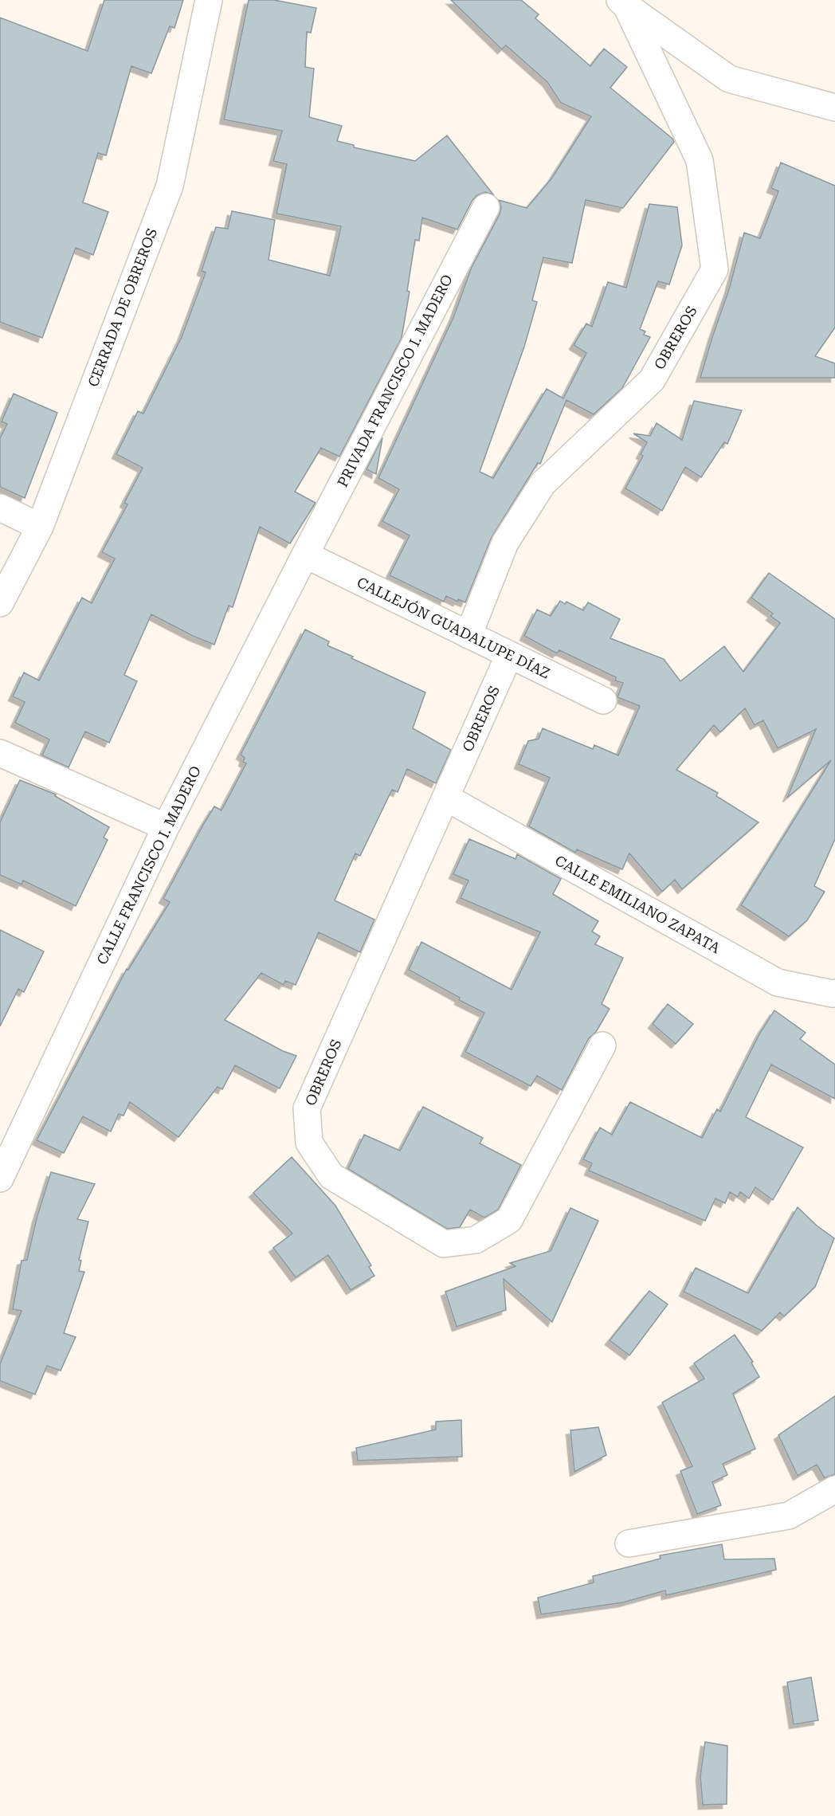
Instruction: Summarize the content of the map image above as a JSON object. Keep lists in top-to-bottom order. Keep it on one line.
{"streets":{"street":["CERRADA DE OBREROS","OBREROS","PRIVADA FRANCISCO I. MADERO","CALLEJÓN GUADALUPE DÍAZ","CALLE FRANCISCO I. MADERO","CALLE EMILIANO ZAPATA"]},"crossings":[["OBREROS","CALLEJÓN GUADALUPE DÍAZ"],["OBREROS","CALLE EMILIANO ZAPATA"],["PRIVADA FRANCISCO I. MADERO","CALLEJÓN GUADALUPE DÍAZ"],["PRIVADA FRANCISCO I. MADERO","CALLE FRANCISCO I. MADERO"],["CALLEJÓN GUADALUPE DÍAZ","CALLE FRANCISCO I. MADERO"]]}
